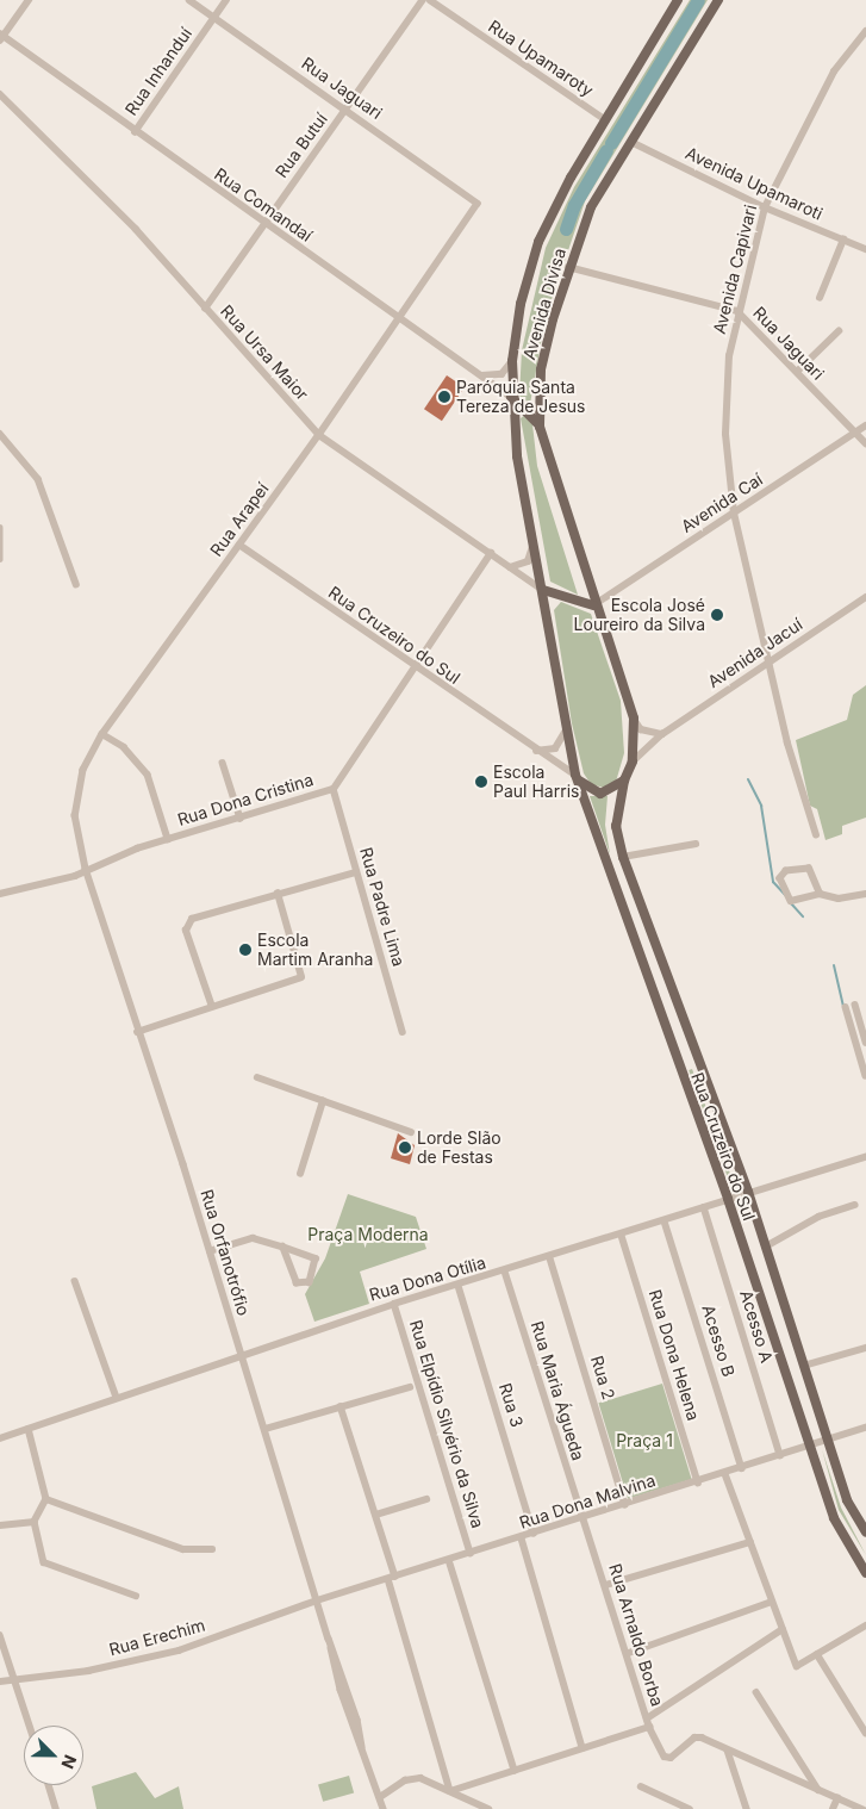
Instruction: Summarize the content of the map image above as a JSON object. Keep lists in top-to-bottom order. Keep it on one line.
{"streets":{"main road":["Avenida Divisa","Rua Cruzeiro do Sul"],"street":["Rua Upamaroty","Rua Inhanduí","Rua Jaguari","Rua Butuí","Avenida Upamaroti","Rua Comandaí","Avenida Capivari","Rua Ursa Maior","Avenida Caí","Rua Arapeí","Avenida Jacuí","Rua Dona Cristina","Rua Padre Lima","Rua Orfanotrófio","Rua Dona Otília","Acesso A","Acesso B","Rua Dona Helena","Rua 2","Rua Maria Águeda","Rua 3","Rua Elpídio Silvério da Silva","Rua Dona Malvina","Rua Arnaldo Borba","Rua Erechim"]},"crossings":[["Rua Upamaroty","Avenida Divisa"],["Rua Inhanduí","Rua Jaguari"],["Rua Inhanduí","Rua Comandaí"],["Rua Jaguari","Rua Butuí"],["Rua Jaguari","Avenida Capivari"],["Rua Jaguari","Avenida Divisa"],["Rua Jaguari","Avenida Caí"],["Rua Jaguari","Rua Arapeí"],["Rua Butuí","Rua Comandaí"],["Rua Butuí","Rua Ursa Maior"],["Avenida Upamaroti","Avenida Capivari"],["Avenida Upamaroti","Avenida Divisa"],["Rua Comandaí","Avenida Divisa"],["Rua Comandaí","Rua Arapeí"],["Avenida Capivari","Avenida Caí"],["Avenida Capivari","Avenida Jacuí"],["Avenida Divisa","Rua Ursa Maior"],["Avenida Divisa","Avenida Caí"],["Avenida Divisa","Rua Cruzeiro do Sul"],["Avenida Divisa","Avenida Jacuí"],["Rua Ursa Maior","Rua Arapeí"],["Rua Ursa Maior","Rua Dona Cristina"],["Rua Arapeí","Rua Cruzeiro do Sul"],["Rua Arapeí","Rua Dona Cristina"],["Rua Arapeí","Rua Orfanotrófio"],["Rua Cruzeiro do Sul","Rua Dona Cristina"],["Rua Cruzeiro do Sul","Rua Dona Otília"],["Rua Cruzeiro do Sul","Rua Dona Malvina"],["Rua Dona Cristina","Rua Padre Lima"],["Rua Dona Cristina","Rua Orfanotrófio"],["Rua Orfanotrófio","Rua Dona Otília"],["Rua Orfanotrófio","Rua Dona Malvina"],["Rua Orfanotrófio","Rua Erechim"],["Rua Dona Otília","Acesso A"],["Rua Dona Otília","Acesso B"],["Rua Dona Otília","Rua Dona Helena"],["Rua Dona Otília","Rua 2"],["Rua Dona Otília","Rua Maria Águeda"],["Rua Dona Otília","Rua 3"],["Rua Dona Otília","Rua Elpídio Silvério da Silva"],["Acesso A","Rua Dona Malvina"],["Acesso B","Rua Dona Malvina"],["Rua Dona Helena","Rua Dona Malvina"],["Rua 2","Rua Dona Malvina"],["Rua Maria Águeda","Rua Dona Malvina"],["Rua Maria Águeda","Rua Arnaldo Borba"],["Rua 3","Rua Dona Malvina"],["Rua Elpídio Silvério da Silva","Rua Dona Malvina"],["Rua Dona Malvina","Rua Arnaldo Borba"],["Rua Dona Malvina","Rua Erechim"]],"parks":["Praça Moderna","Praça 1"],"places":["Paróquia Santa Tereza de Jesus","Escola José Loureiro da Silva","Escola Paul Harris","Escola Martim Aranha","Lorde Slão de Festas"],"north":"bottom right"}
